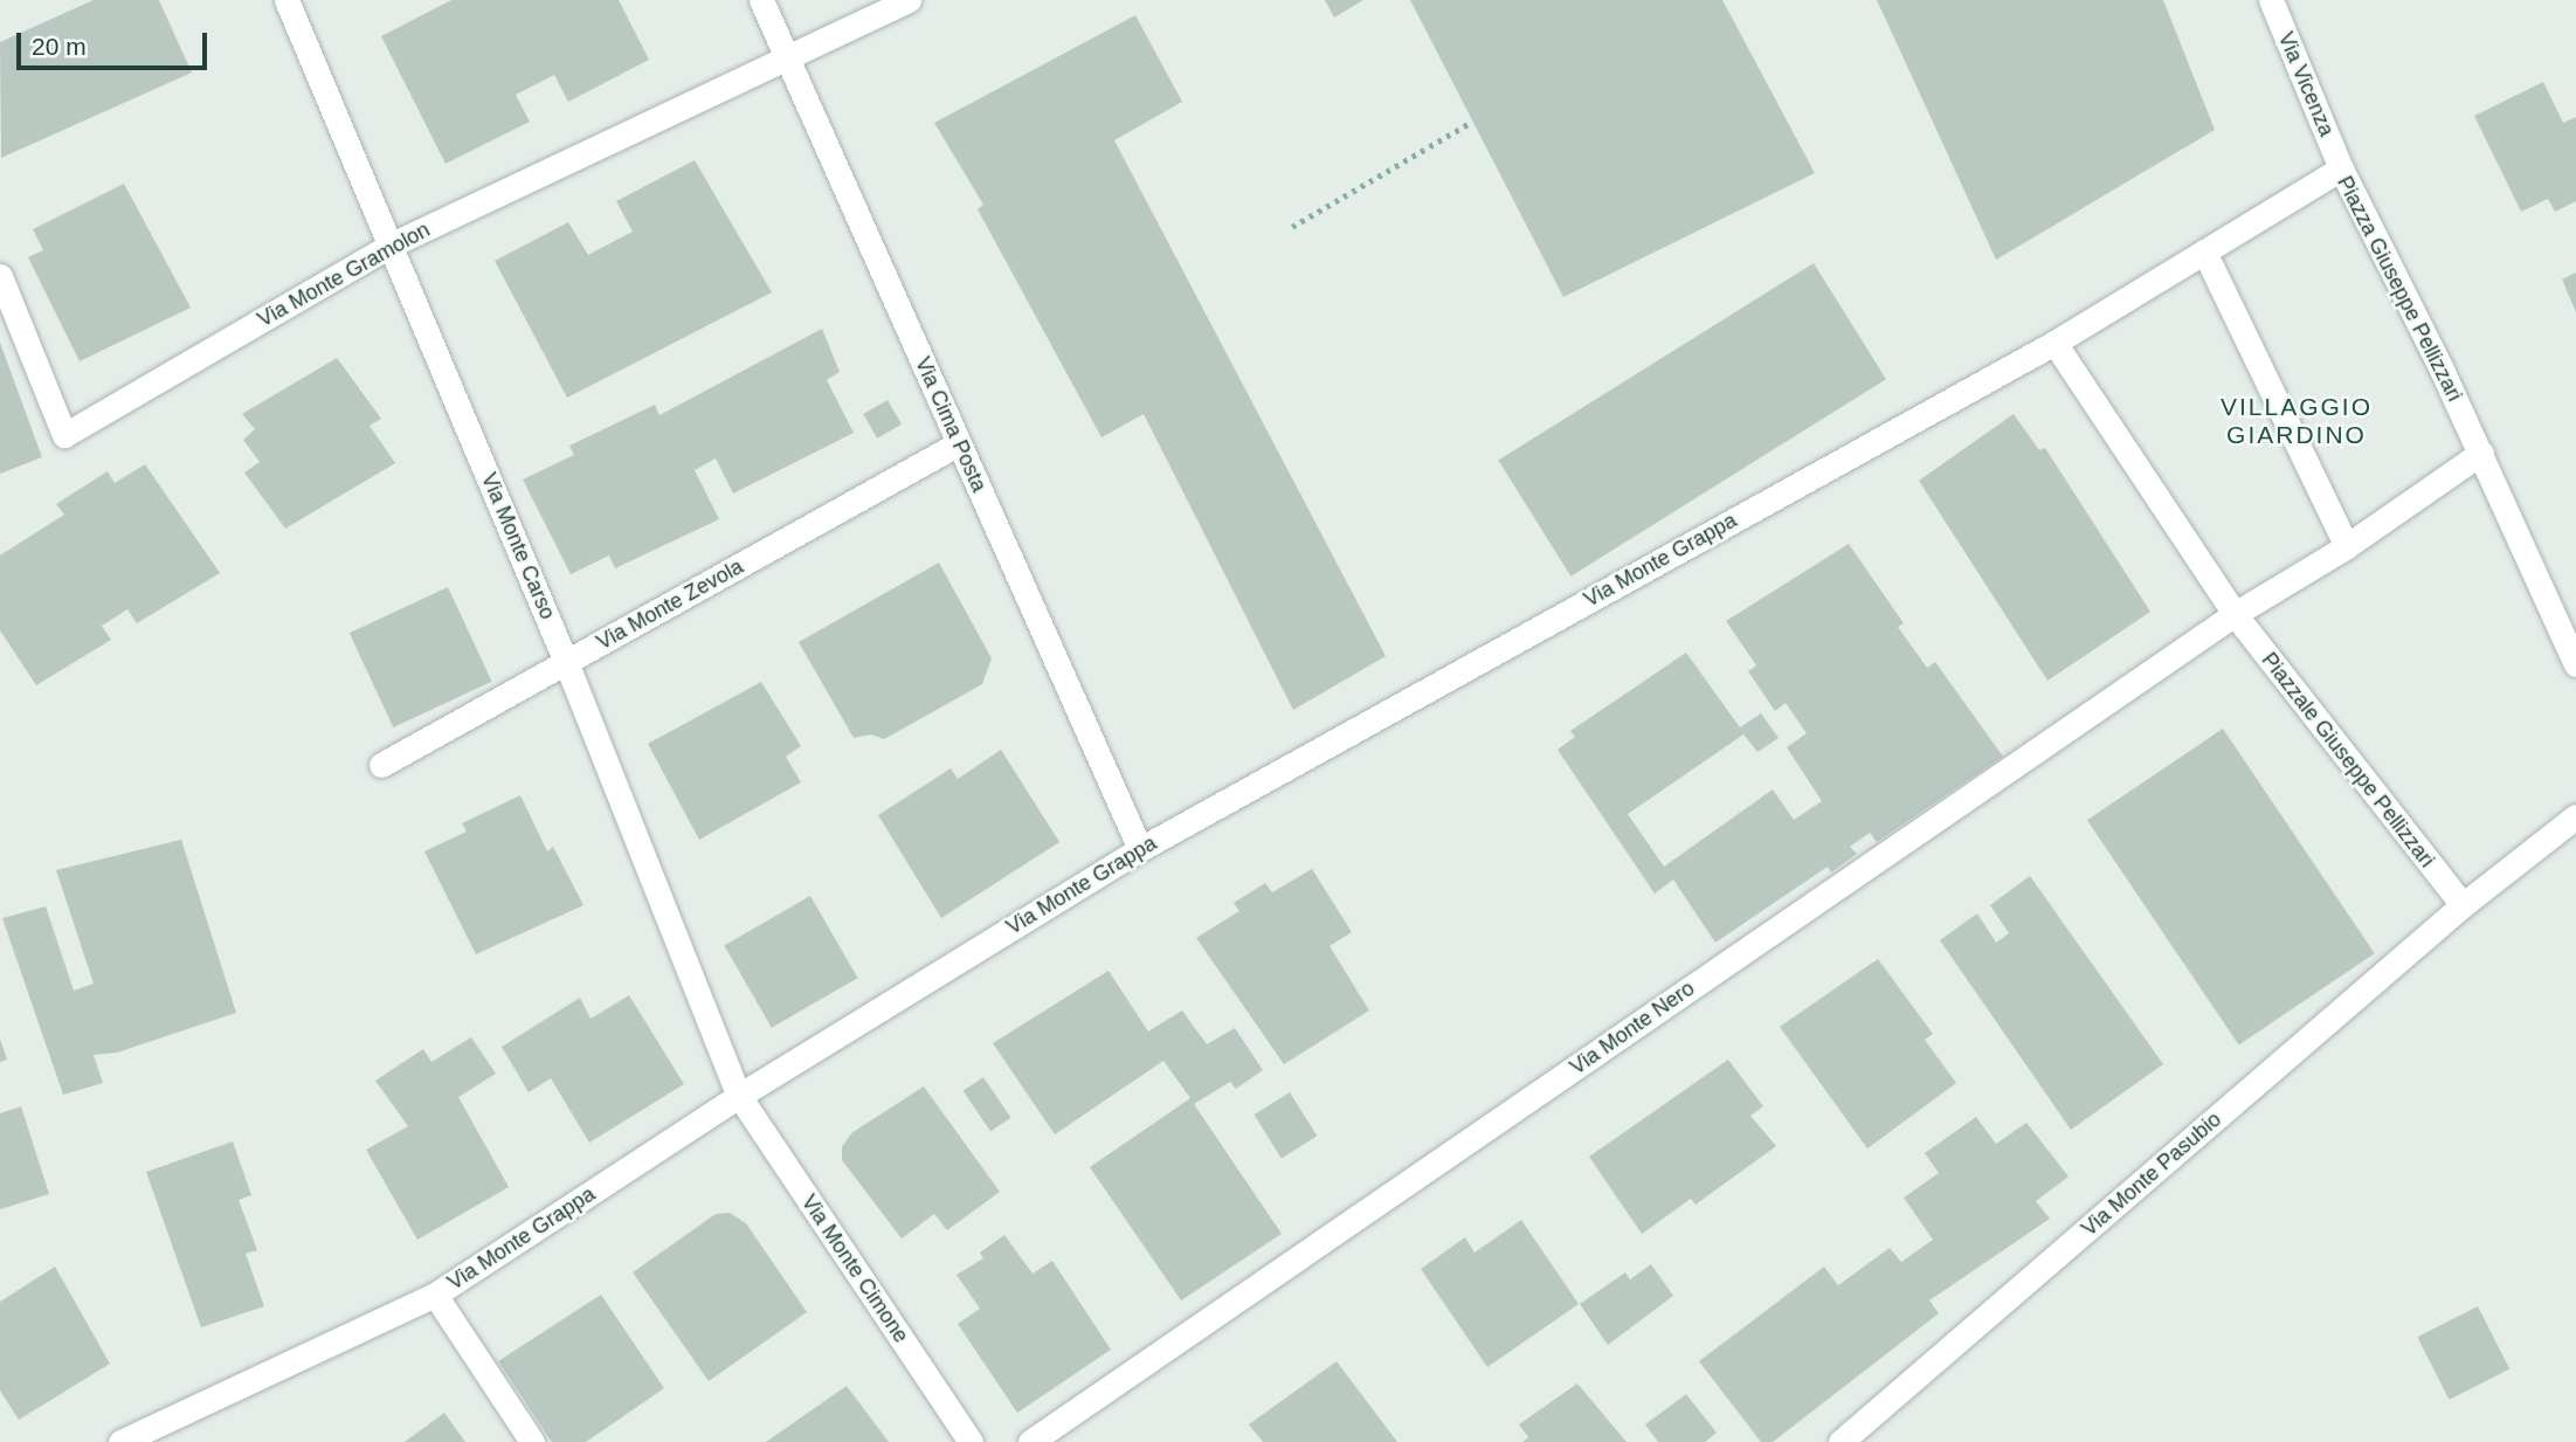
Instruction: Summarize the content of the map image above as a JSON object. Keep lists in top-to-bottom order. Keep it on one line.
{"streets":{"street":["Via Vicenza","Via Monte Gramolon","Piazza Giuseppe Pellizzari","Via Cima Posta","Via Monte Carso","Via Monte Grappa","Via Monte Zevola","Piazzale Giuseppe Pellizzari","Via Monte Nero","Via Monte Pasubio","Via Monte Cimone"]},"crossings":[["Via Vicenza","Piazza Giuseppe Pellizzari"],["Via Monte Gramolon","Via Cima Posta"],["Via Monte Gramolon","Via Monte Carso"],["Piazza Giuseppe Pellizzari","Via Monte Grappa"],["Piazza Giuseppe Pellizzari","Piazzale Giuseppe Pellizzari"],["Via Cima Posta","Via Monte Grappa"],["Via Cima Posta","Via Monte Zevola"],["Via Monte Carso","Via Monte Grappa"],["Via Monte Carso","Via Monte Zevola"],["Via Monte Carso","Via Monte Cimone"],["Via Monte Grappa","Piazzale Giuseppe Pellizzari"],["Via Monte Grappa","Via Monte Cimone"],["Piazzale Giuseppe Pellizzari","Via Monte Nero"],["Piazzale Giuseppe Pellizzari","Via Monte Pasubio"]],"districts":["VILLAGGIO GIARDINO"],"scale_bar":"20 m"}
